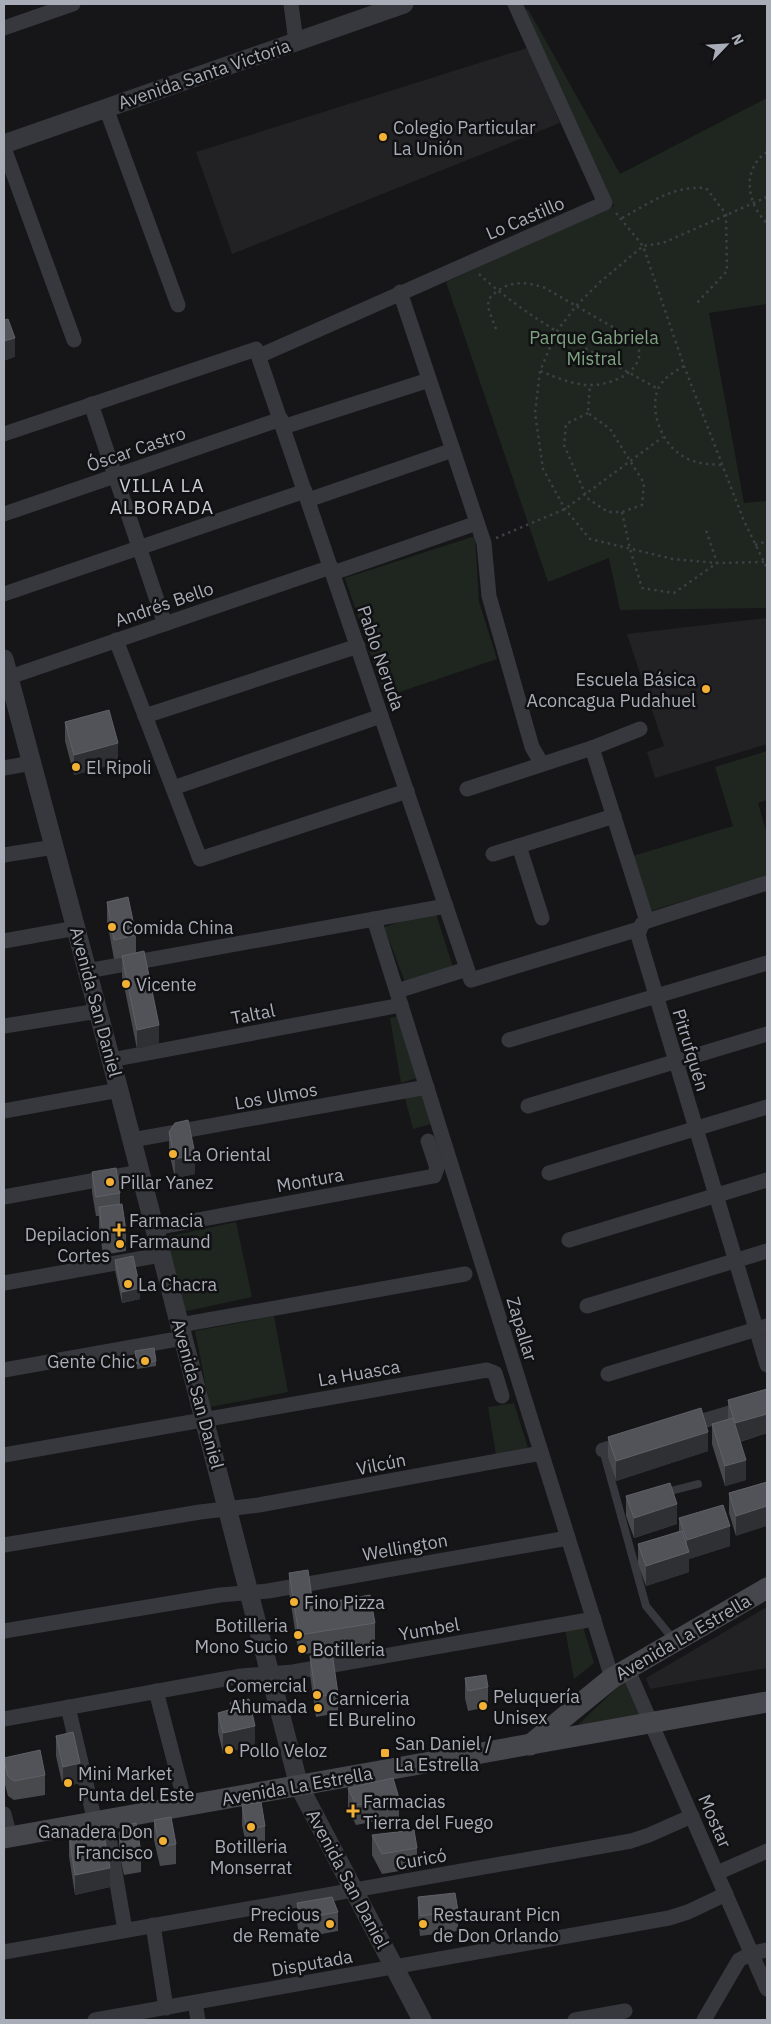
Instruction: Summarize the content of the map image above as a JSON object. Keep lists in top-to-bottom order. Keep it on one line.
{"streets":{"main road":["Avenida La Estrella"],"street":["Avenida Santa Victoria","Lo Castillo","Óscar Castro","Andrés Bello","Pablo Neruda","Avenida San Daniel","Taltal","Pitrufquén","Los Ulmos","Montura","Zapallar","La Huasca","Vilcún","Wellington","Yumbel","Mostar","Curicó","Disputada"]},"crossings":[["Lo Castillo","Pablo Neruda"],["Óscar Castro","Pablo Neruda"],["Andrés Bello","Pablo Neruda"],["Andrés Bello","Avenida San Daniel"],["Avenida San Daniel","Taltal"],["Avenida San Daniel","Los Ulmos"],["Avenida San Daniel","Montura"],["Avenida San Daniel","La Huasca"],["Avenida San Daniel","Vilcún"],["Avenida San Daniel","Wellington"],["Avenida San Daniel","Yumbel"],["Avenida San Daniel","Avenida La Estrella"],["Avenida San Daniel","Curicó"],["Avenida San Daniel","Disputada"],["Taltal","Zapallar"],["Los Ulmos","Zapallar"],["Zapallar","Vilcún"],["Zapallar","Wellington"],["Zapallar","Yumbel"],["Zapallar","Avenida La Estrella"],["Zapallar","Mostar"],["Avenida La Estrella","Mostar"],["Mostar","Curicó"],["Mostar","Disputada"]],"districts":["VILLA LA ALBORADA"],"parks":["Parque Gabriela Mistral"],"places":{"other":["Colegio Particular La Unión","Escuela Básica Aconcagua Pudahuel","El Ripoli","Comida China","Vicente","La Oriental","Pillar Yanez","Depilacion Cortes","La Chacra","Gente Chic","Fino Pizza","Botilleria Mono Sucio","Botilleria","Comercial Ahumada","Peluquería Unisex","Carniceria El Burelino","Pollo Veloz","Mini Market Punta del Este","Botilleria Monserrat","Ganadera Don Francisco","Precious de Remate","Restaurant Picn de Don Orlando"],"health":["Farmacia Farmaund","Farmacias Tierra del Fuego"],"transit":["San Daniel / La Estrella"]},"north":"top right"}
